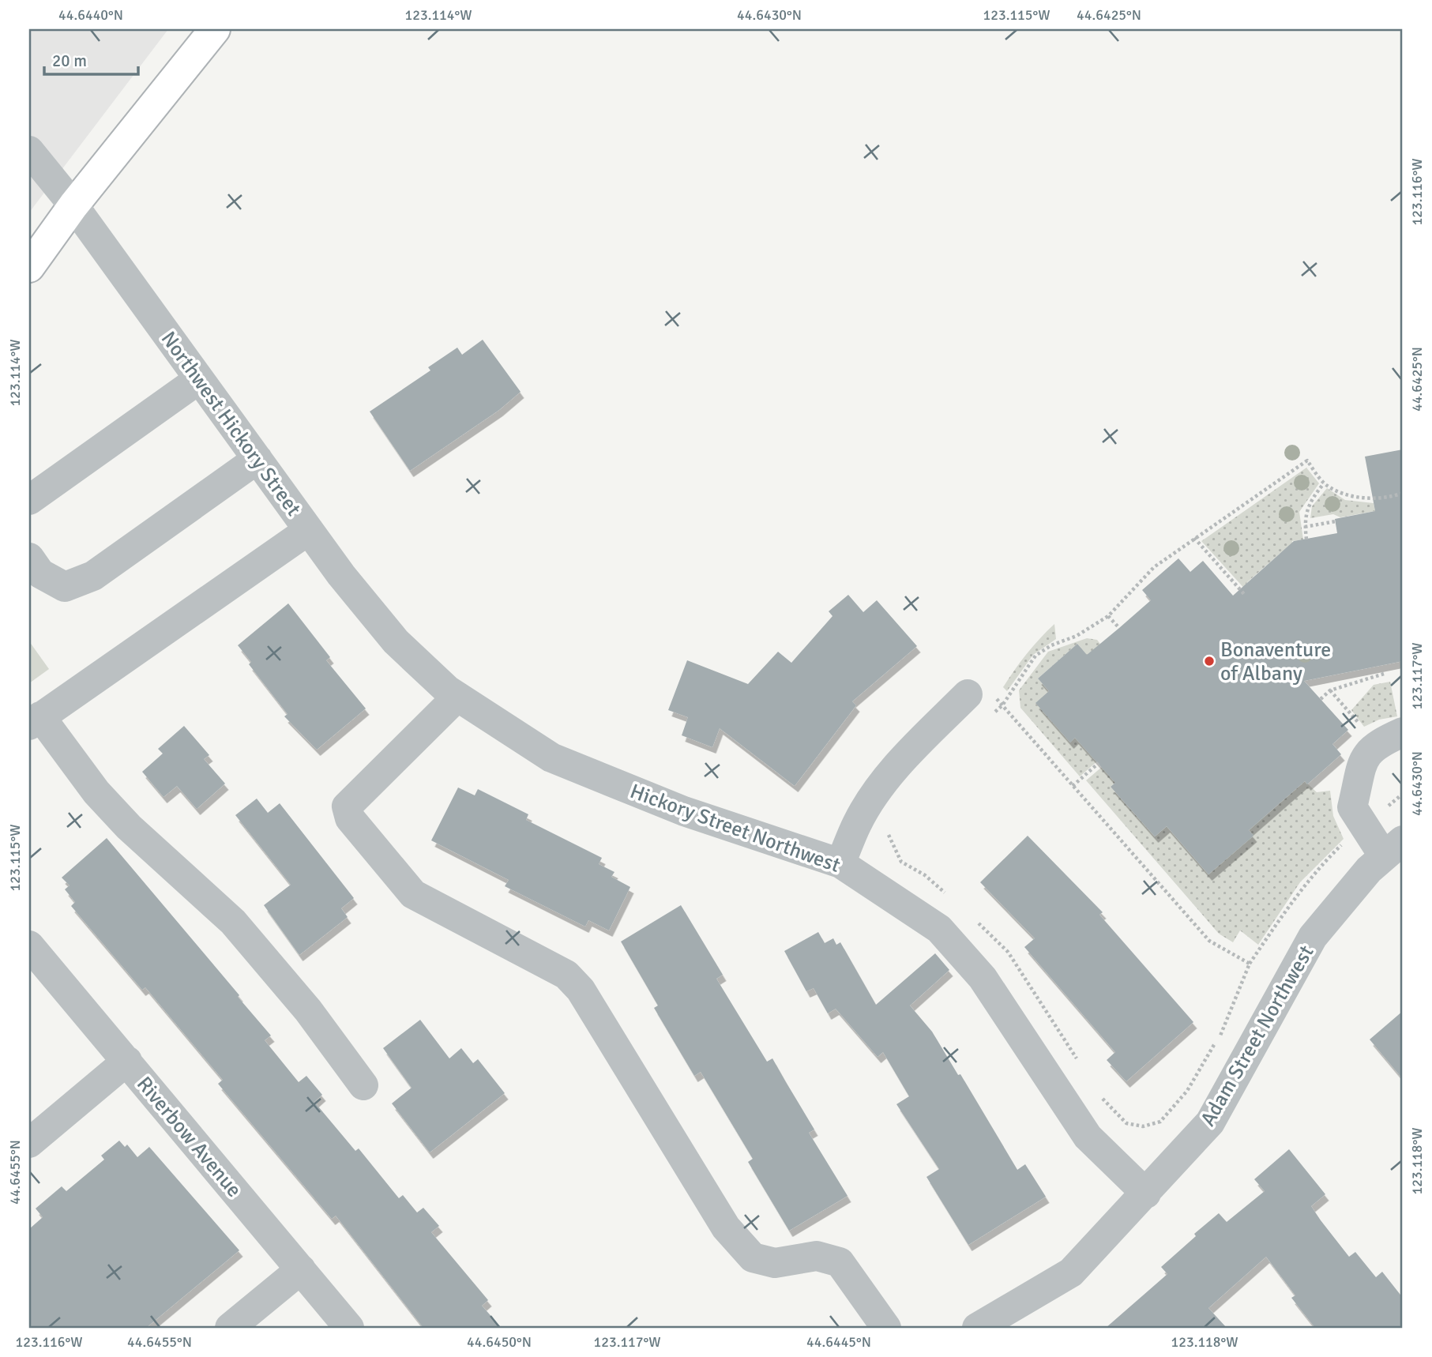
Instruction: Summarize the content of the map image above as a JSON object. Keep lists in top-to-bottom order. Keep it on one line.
{"streets":{"street":["Northwest Hickory Street","Hickory Street Northwest","Adam Street Northwest","Riverbow Avenue"]},"crossings":[["Northwest Hickory Street","Hickory Street Northwest"],["Hickory Street Northwest","Adam Street Northwest"]],"places":["Bonaventure of Albany"],"scale_bar":"20 m","coordinates":["44.6440°N","123.114°W","44.6430°N","123.115°W","44.6425°N","123.116°W","123.117°W","123.118°W","44.6455°N","44.6450°N","44.6445°N"]}
